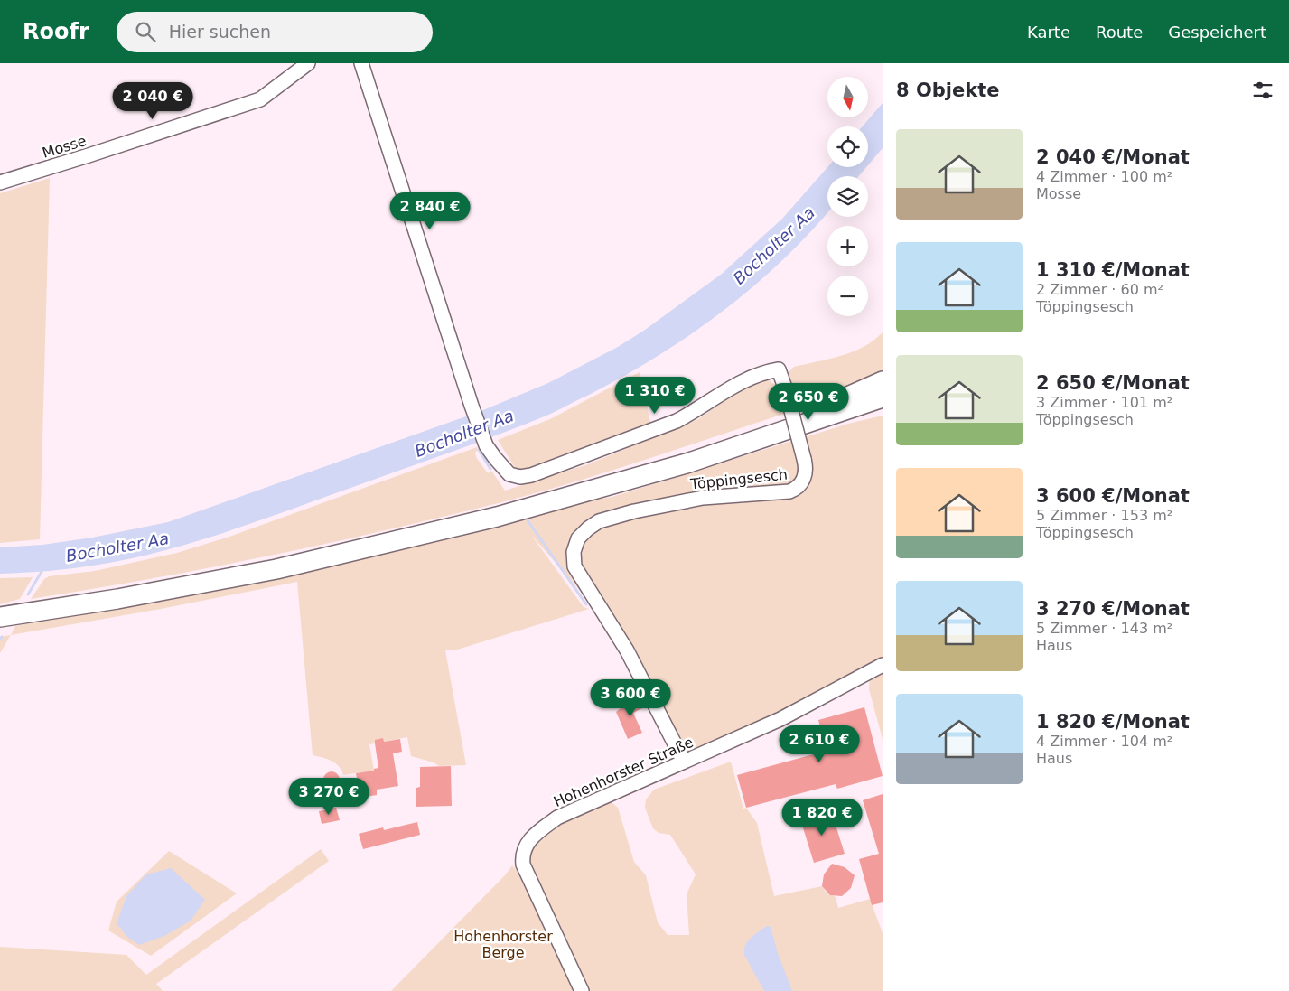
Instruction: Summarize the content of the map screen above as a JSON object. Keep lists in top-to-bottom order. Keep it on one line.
{"streets":{"street":["Mosse","Töppingsesch","Hohenhorster Straße"]},"crossings":[["Töppingsesch","Hohenhorster Straße"]],"water":["Bocholter Aa"],"parks":["Hohenhorster Berge"],"north":"bottom","page":{"header":"Roofr","search":"Hier suchen","nav":["Karte","Route","Gespeichert"],"heading":"8 Objekte","map_buttons":["+","−"],"price":["2 040 €","2 840 €","1 310 €","2 650 €","3 600 €","2 610 €","3 270 €","1 820 €"],"list":[{"name":"2 040 €/Monat","note":"4 Zimmer · 100 m² · Mosse"},{"name":"1 310 €/Monat","note":"2 Zimmer · 60 m² · Töppingsesch"},{"name":"2 650 €/Monat","note":"3 Zimmer · 101 m² · Töppingsesch"},{"name":"3 600 €/Monat","note":"5 Zimmer · 153 m² · Töppingsesch"},{"name":"3 270 €/Monat","note":"5 Zimmer · 143 m² · Haus"},{"name":"1 820 €/Monat","note":"4 Zimmer · 104 m² · Haus"}]}}
